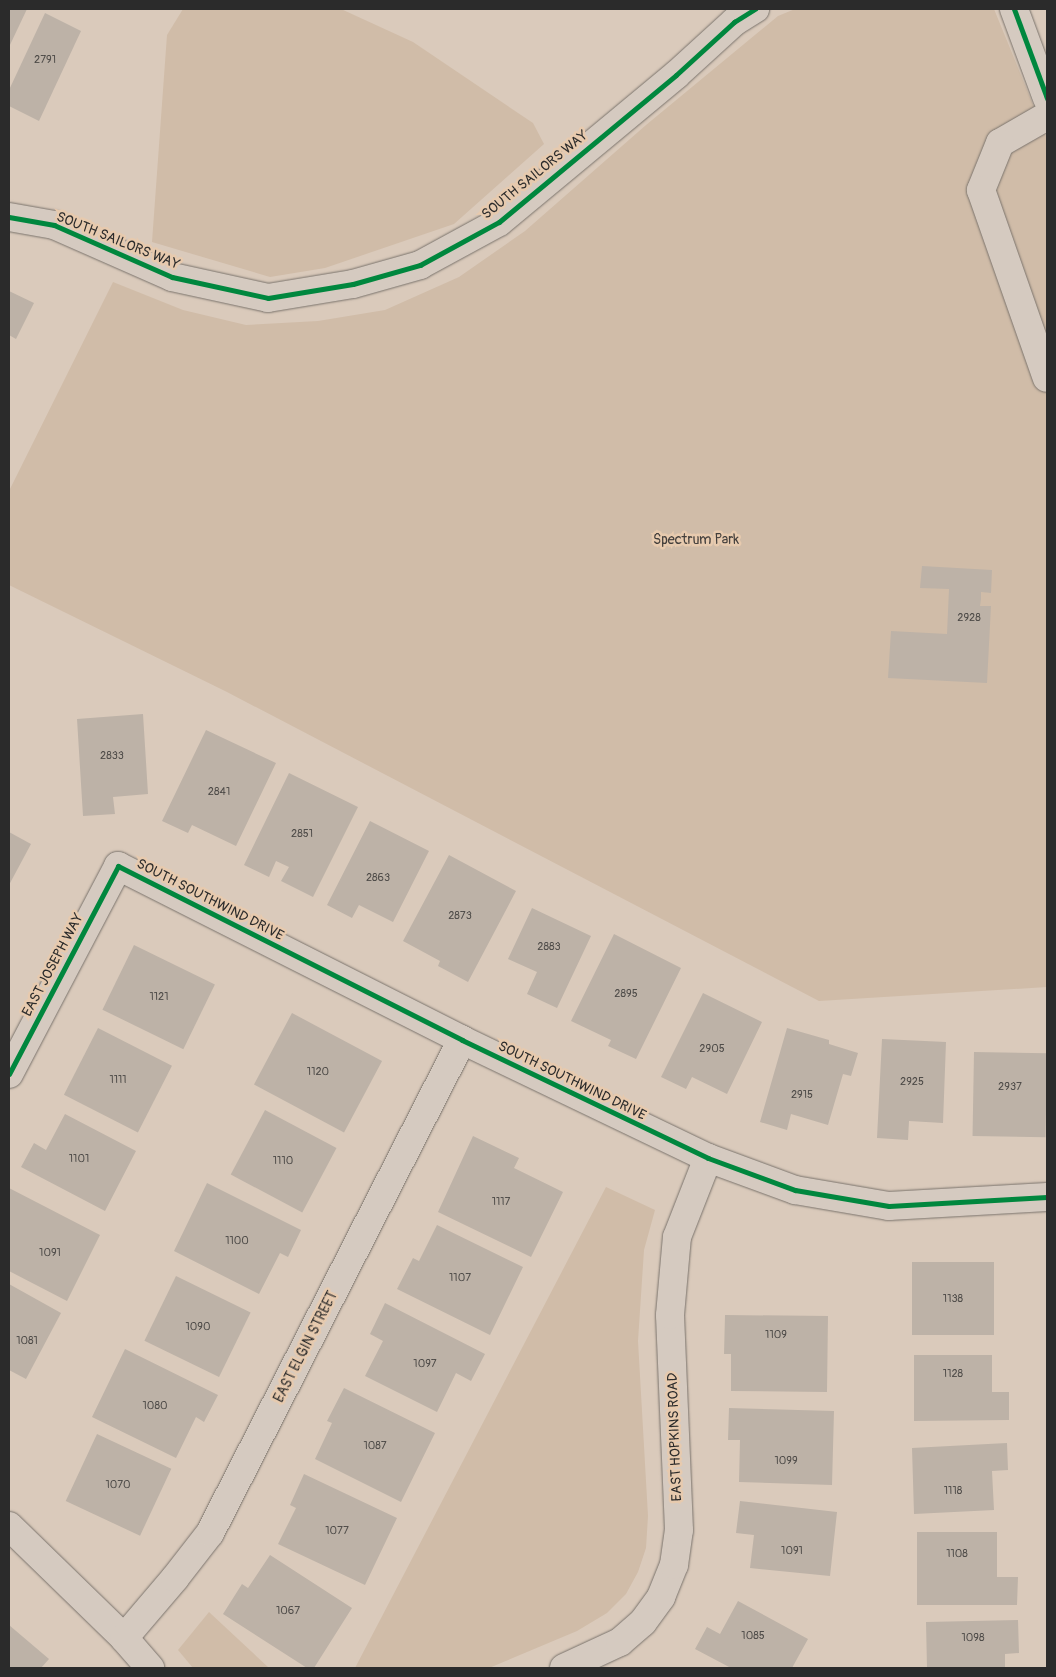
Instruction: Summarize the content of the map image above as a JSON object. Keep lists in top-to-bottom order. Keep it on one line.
{"streets":{"street":["SOUTH SAILORS WAY","SOUTH SOUTHWIND DRIVE","EAST JOSEPH WAY","EAST ELGIN STREET","EAST HOPKINS ROAD"]},"crossings":[["SOUTH SOUTHWIND DRIVE","EAST JOSEPH WAY"],["SOUTH SOUTHWIND DRIVE","EAST ELGIN STREET"],["SOUTH SOUTHWIND DRIVE","EAST HOPKINS ROAD"]],"parks":["Spectrum Park"],"house_numbers":["2791","2928","2833","2841","2851","2863","2873","2883","2895","1121","2905","1120","1111","2925","2937","2915","1101","1110","1117","1100","1091","1107","1138","1090","1109","1081","1097","1128","1080","1087","1099","1070","1118","1077","1091","1108","1067","1085","1098"]}
